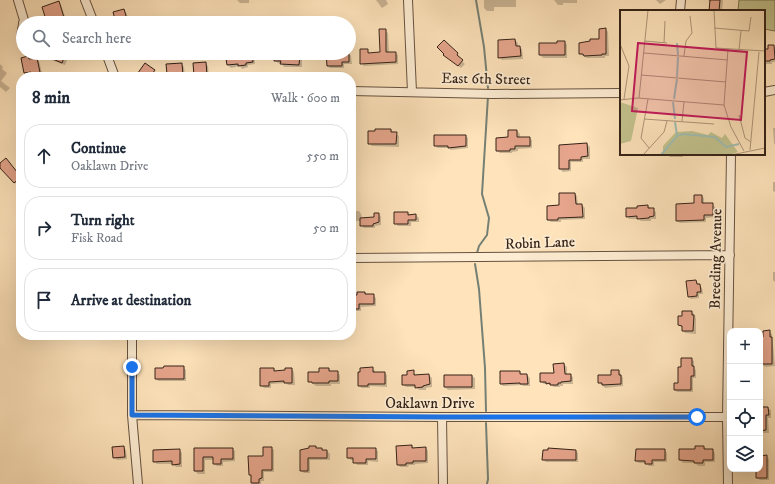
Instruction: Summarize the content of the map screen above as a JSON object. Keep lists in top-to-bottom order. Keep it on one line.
{"streets":{"street":["East 6th Street","Robin Lane","Breeding Avenue","Oaklawn Drive"]},"crossings":[["Robin Lane","Breeding Avenue"]],"page":{"search":"Search here","heading":["8 min","Walk · 600 m"],"list":[["Continue","Oaklawn Drive","550 m"],["Turn right","Fisk Road","50 m"],"Arrive at destination"],"map_buttons":["+","−"]}}
